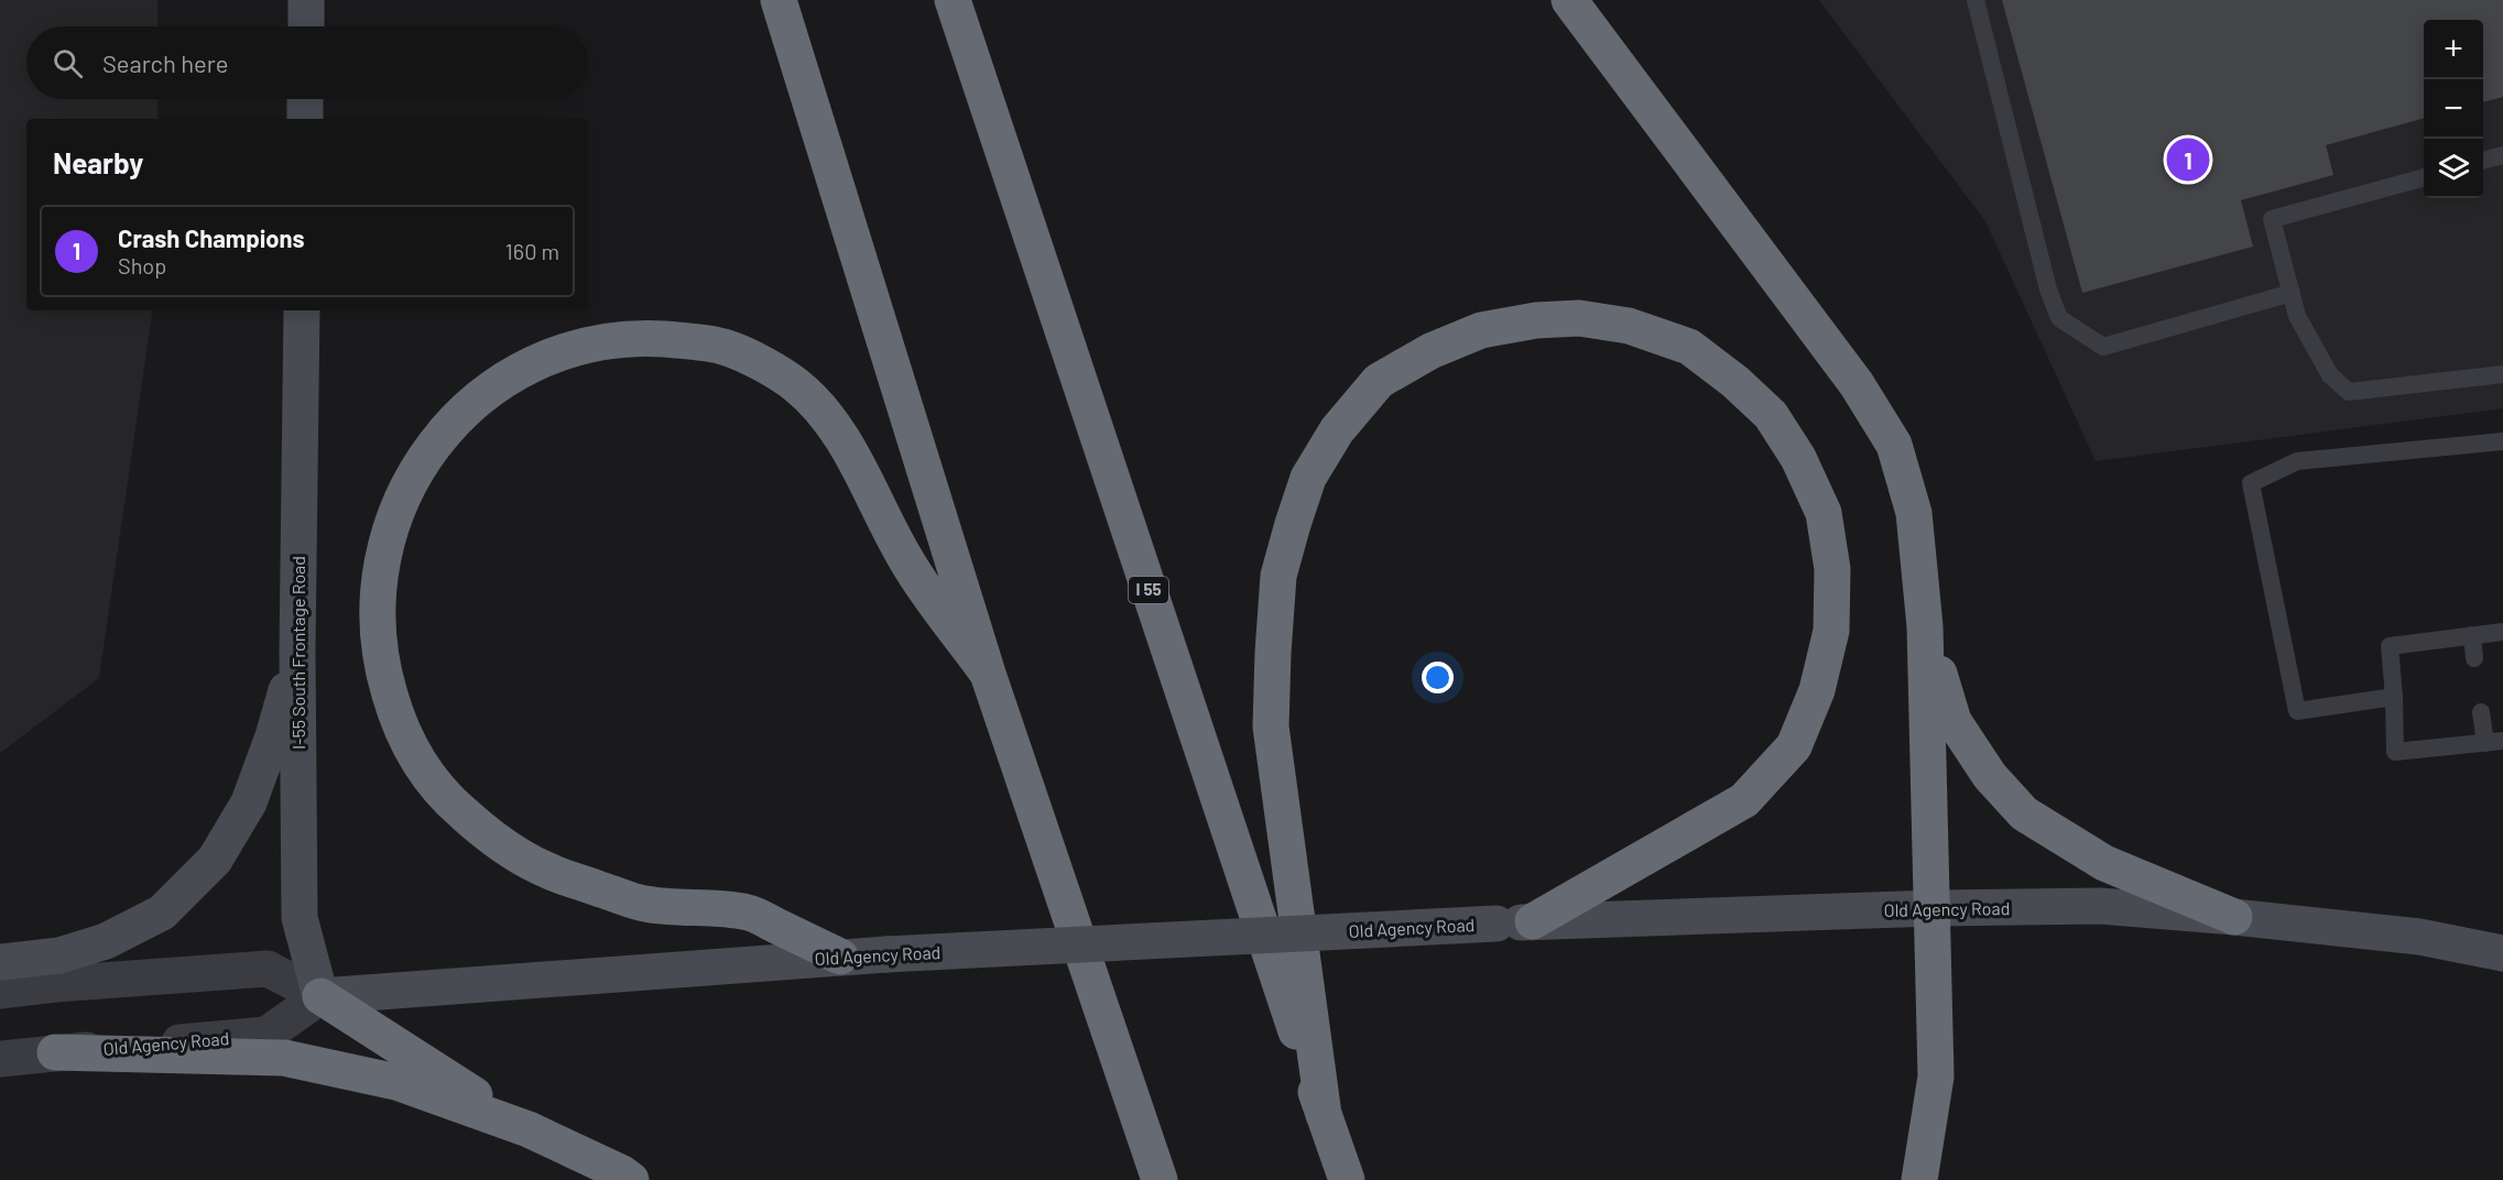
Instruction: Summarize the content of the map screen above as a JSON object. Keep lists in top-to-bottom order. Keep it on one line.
{"streets":{"highway":["I 55"],"main road":["I-55 South Frontage Road","Old Agency Road"]},"crossings":[["I-55 South Frontage Road","Old Agency Road"]],"page":{"map_buttons":["+","−"],"search":"Search here","heading":"Nearby","pins":"1","list":[{"mark":"1","name":"Crash Champions","note":"Shop","value":"160 m"}]}}
